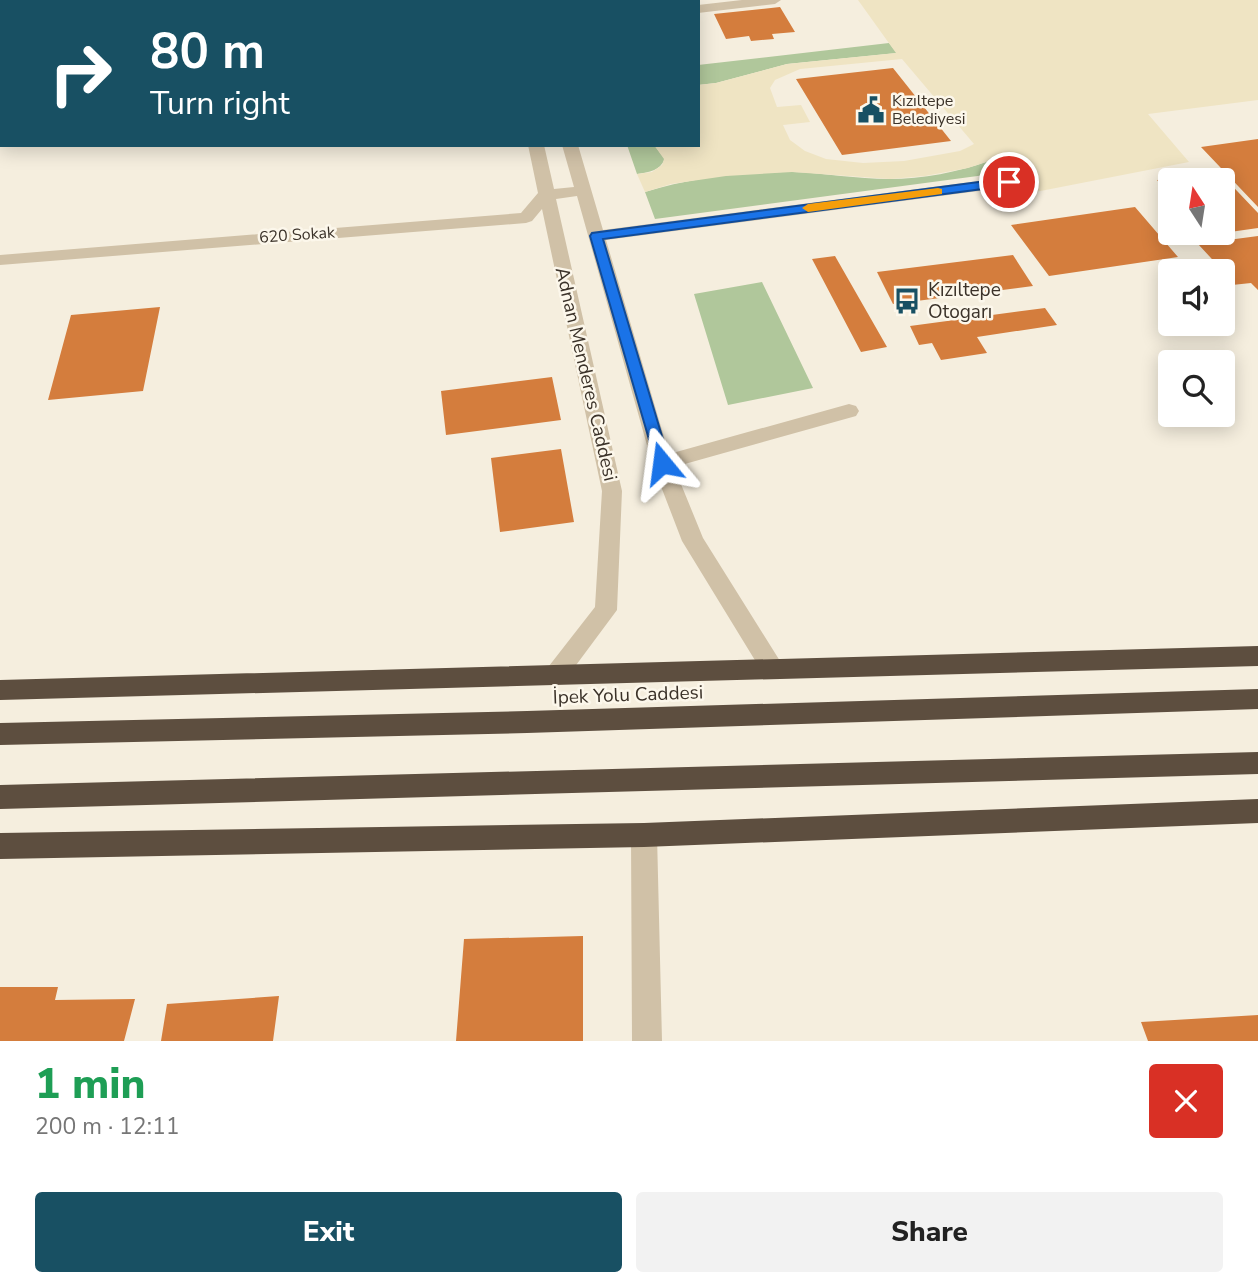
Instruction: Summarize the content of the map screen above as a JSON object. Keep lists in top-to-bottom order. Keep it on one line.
{"streets":{"highway":["İpek Yolu Caddesi"],"street":["620 Sokak","Adnan Menderes Caddesi"]},"crossings":[["620 Sokak","Adnan Menderes Caddesi"]],"places":{"public building":["Kızıltepe Belediyesi"],"bus stop":["Kızıltepe Otogarı"]},"north":"top","page":{"turn":["80 m","Turn right"],"heading":["1 min","200 m · 12:11"],"buttons":["Exit","Share"]}}
